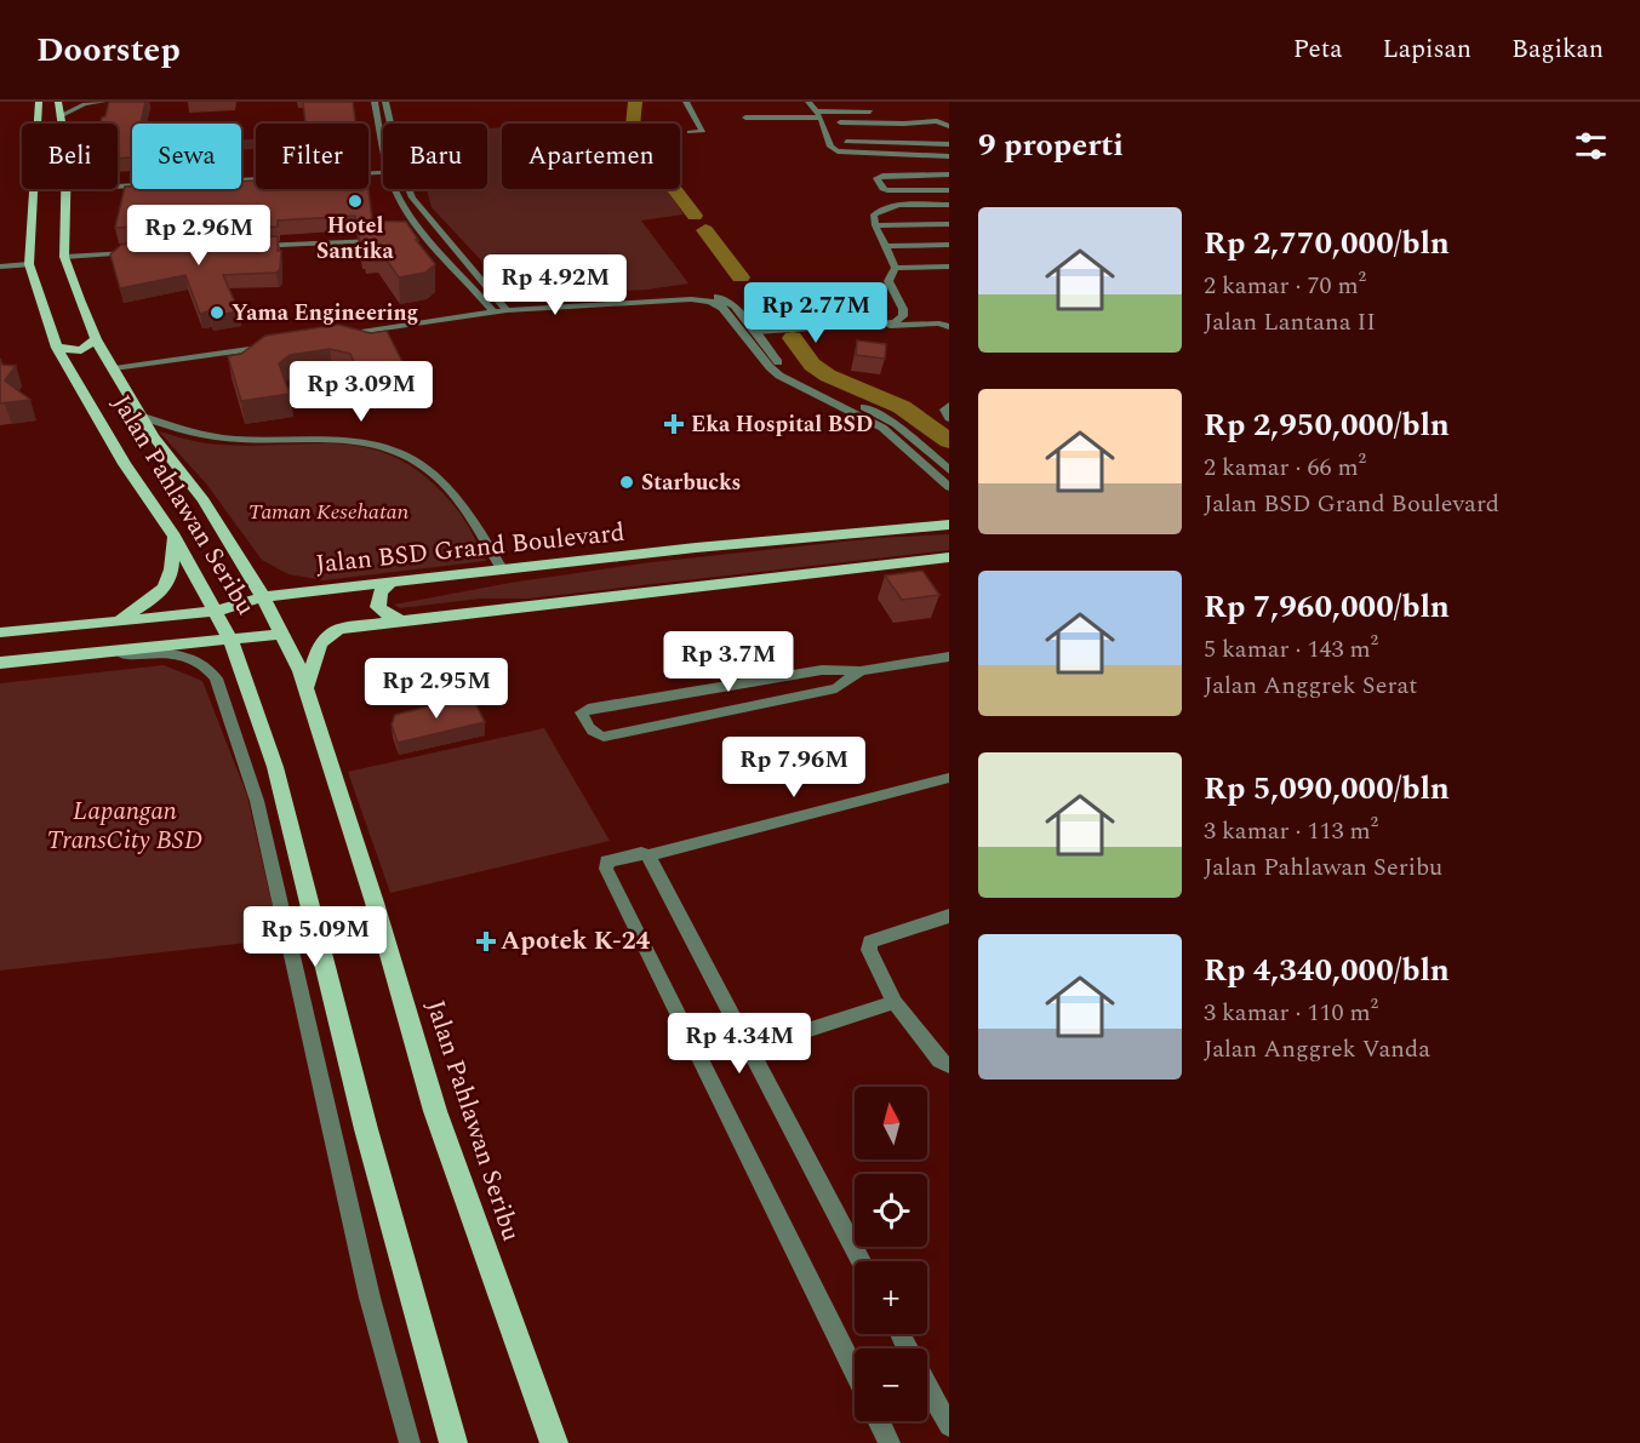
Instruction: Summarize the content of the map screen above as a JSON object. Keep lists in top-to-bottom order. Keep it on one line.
{"streets":{"main road":["Jalan Pahlawan Seribu","Jalan BSD Grand Boulevard"]},"crossings":[["Jalan Pahlawan Seribu","Jalan BSD Grand Boulevard"]],"parks":["Taman Kesehatan","Lapangan TransCity BSD"],"places":{"other":["Hotel Santika","Yama Engineering","Starbucks"],"health":["Eka Hospital BSD","Apotek K-24"]},"north":"top","page":{"header":"Doorstep","nav":["Peta","Lapisan","Bagikan"],"heading":"9 properti","chip":["Beli","Sewa","Filter","Baru","Apartemen"],"list":[{"name":"Rp 2,770,000/bln","note":"2 kamar · 70 m² · Jalan Lantana II"},{"name":"Rp 2,950,000/bln","note":"2 kamar · 66 m² · Jalan BSD Grand Boulevard"},{"name":"Rp 7,960,000/bln","note":"5 kamar · 143 m² · Jalan Anggrek Serat"},{"name":"Rp 5,090,000/bln","note":"3 kamar · 113 m² · Jalan Pahlawan Seribu"},{"name":"Rp 4,340,000/bln","note":"3 kamar · 110 m² · Jalan Anggrek Vanda"}],"price":["Rp 2.96M","Rp 4.92M","Rp 2.77M","Rp 3.09M","Rp 3.7M","Rp 2.95M","Rp 7.96M","Rp 5.09M","Rp 4.34M"],"map_buttons":["+","−"]}}
